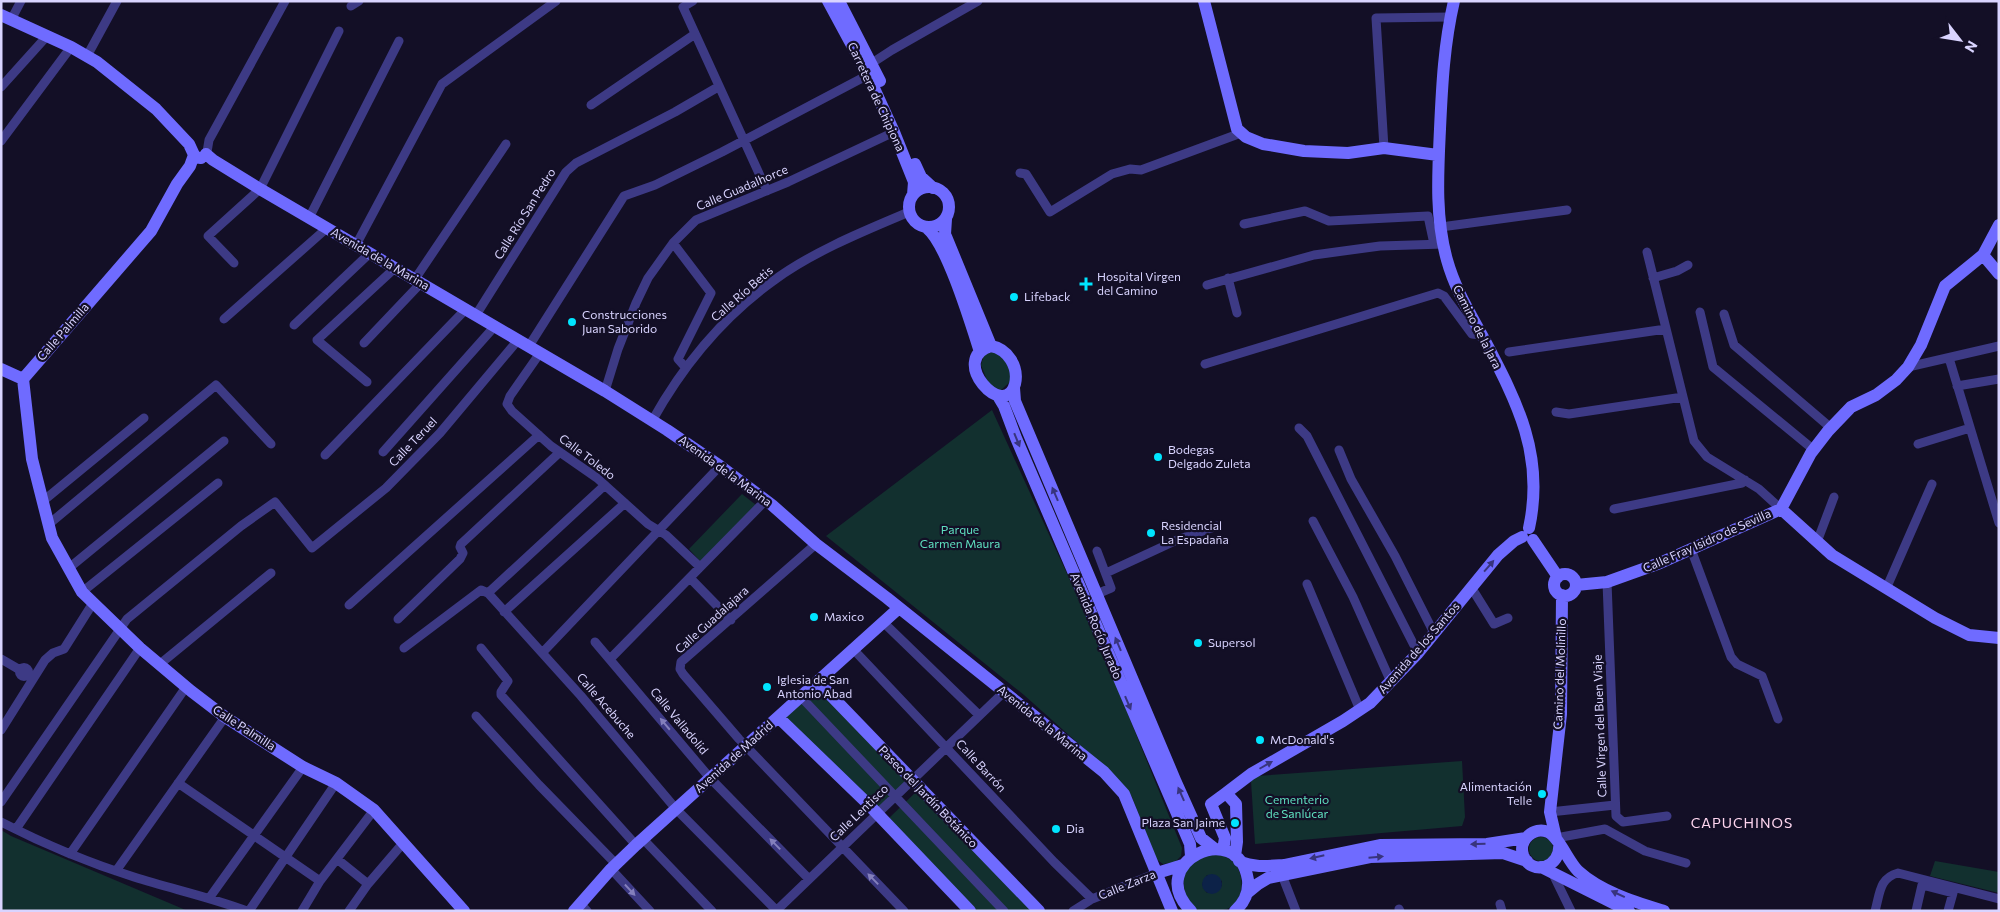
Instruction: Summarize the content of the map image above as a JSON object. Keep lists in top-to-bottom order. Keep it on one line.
{"streets":{"street":["Carretera de Chipiona","Calle Guadalhorce","Calle Río San Pedro","Avenida de la Marina","Calle Río Betis","Camino de la Jara","Calle Palmilla","Calle Teruel","Calle Toledo","Calle Fray Isidro de Sevilla","Calle Guadalajara","Avenida Rocío Jurado","Avenida de los Santos","Camino del Molinillo","Calle Acebuche","Calle Valladolid","Calle Virgen del Buen Viaje","Avenida de Madrid","Calle Barrón","Paseo del Jardín Botánico","Calle Lentisco","Calle Zarza"]},"crossings":[["Carretera de Chipiona","Calle Guadalhorce"],["Carretera de Chipiona","Calle Río Betis"],["Calle Guadalhorce","Avenida de la Marina"],["Calle Río San Pedro","Avenida de la Marina"],["Avenida de la Marina","Calle Río Betis"],["Avenida de la Marina","Calle Palmilla"],["Avenida de la Marina","Calle Teruel"],["Avenida de la Marina","Calle Toledo"],["Avenida de la Marina","Calle Guadalajara"],["Avenida de la Marina","Avenida de Madrid"],["Avenida de la Marina","Calle Lentisco"],["Avenida de la Marina","Calle Zarza"],["Camino de la Jara","Avenida de los Santos"],["Calle Palmilla","Calle Teruel"],["Calle Teruel","Calle Toledo"],["Calle Fray Isidro de Sevilla","Camino del Molinillo"],["Calle Fray Isidro de Sevilla","Calle Virgen del Buen Viaje"],["Calle Guadalajara","Avenida de Madrid"],["Calle Guadalajara","Calle Lentisco"],["Avenida Rocío Jurado","Calle Zarza"],["Calle Acebuche","Avenida de Madrid"],["Calle Acebuche","Calle Lentisco"],["Calle Valladolid","Avenida de Madrid"],["Calle Valladolid","Calle Lentisco"],["Avenida de Madrid","Calle Barrón"],["Avenida de Madrid","Paseo del Jardín Botánico"],["Calle Barrón","Calle Lentisco"],["Calle Barrón","Calle Zarza"],["Paseo del Jardín Botánico","Calle Lentisco"]],"one_way":["Avenida de los Santos","Calle Valladolid"],"districts":["CAPUCHINOS"],"parks":["Parque Carmen Maura","Cementerio de Sanlúcar"],"places":{"health":["Hospital Virgen del Camino"],"other":["Lifeback","Construcciones Juan Saborido","Bodegas Delgado Zuleta","Residencial La Espadaña","Maxico","Supersol","Iglesia de San Antonio Abad","McDonald's","Alimentación Telle","Plaza San Jaime","Dia"]},"north":"bottom right"}
